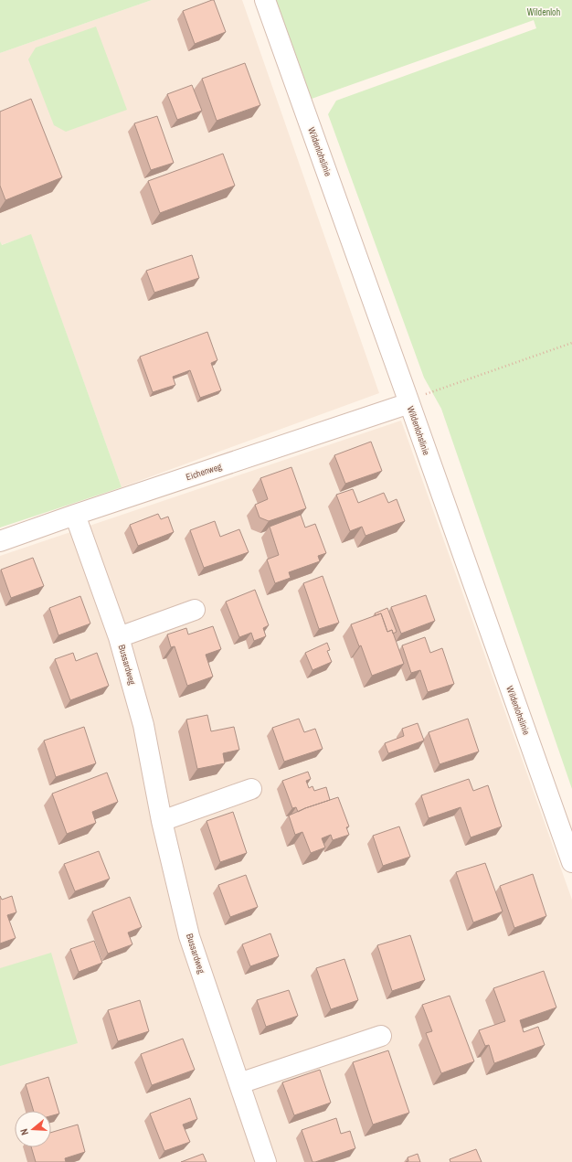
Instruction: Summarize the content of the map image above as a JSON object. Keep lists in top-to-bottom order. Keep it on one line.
{"streets":{"street":["Wildenlohslinie","Eichenweg","Bussardweg"]},"crossings":[["Wildenlohslinie","Eichenweg"],["Eichenweg","Bussardweg"]],"parks":["Wildenloh"],"north":"left"}
